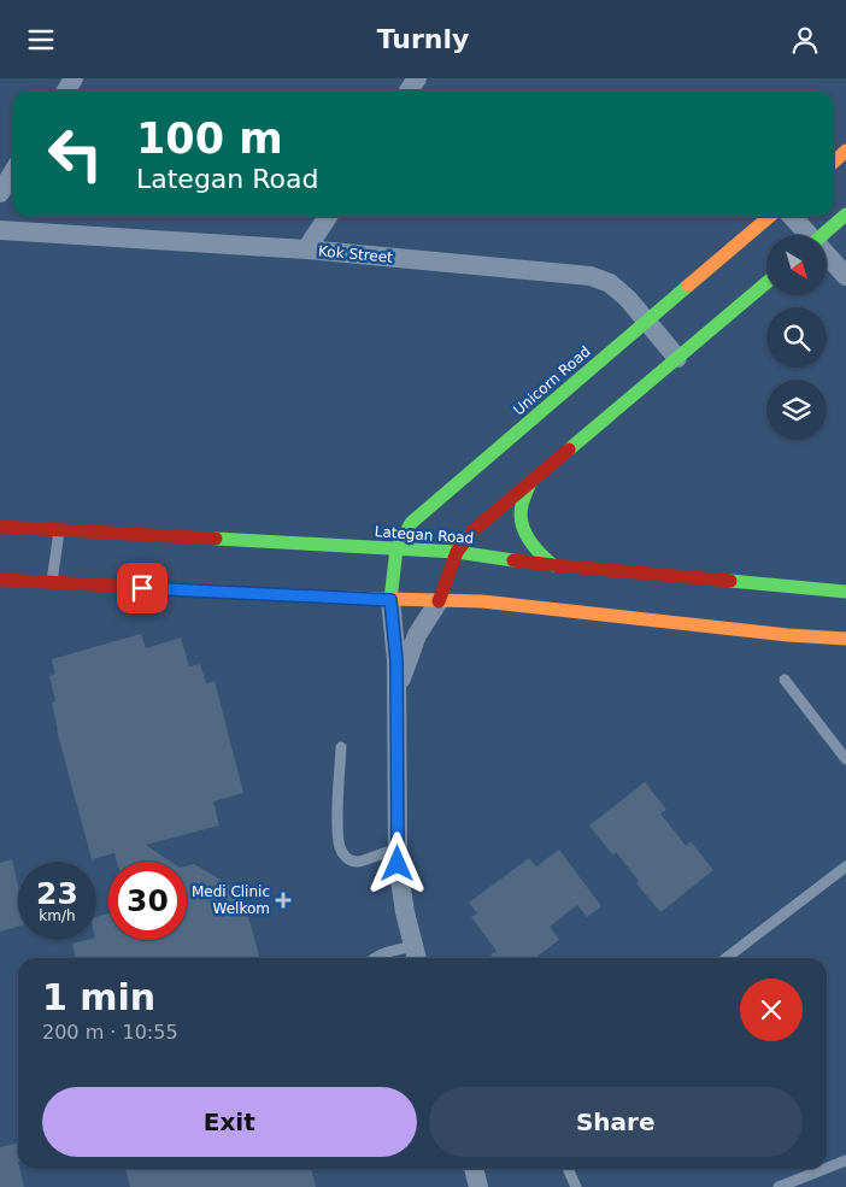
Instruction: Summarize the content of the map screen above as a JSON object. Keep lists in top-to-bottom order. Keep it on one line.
{"streets":{"street":["Kok Street","Unicorn Road","Lategan Road"]},"crossings":[["Kok Street","Unicorn Road"],["Unicorn Road","Lategan Road"]],"places":{"health":["Medi Clinic Welkom"]},"north":"bottom right","page":{"header":"Turnly","turn":["100 m","Lategan Road"],"speed":"23 km/h","limit":"30","heading":["1 min","200 m · 10:55"],"buttons":["Exit","Share"]}}
